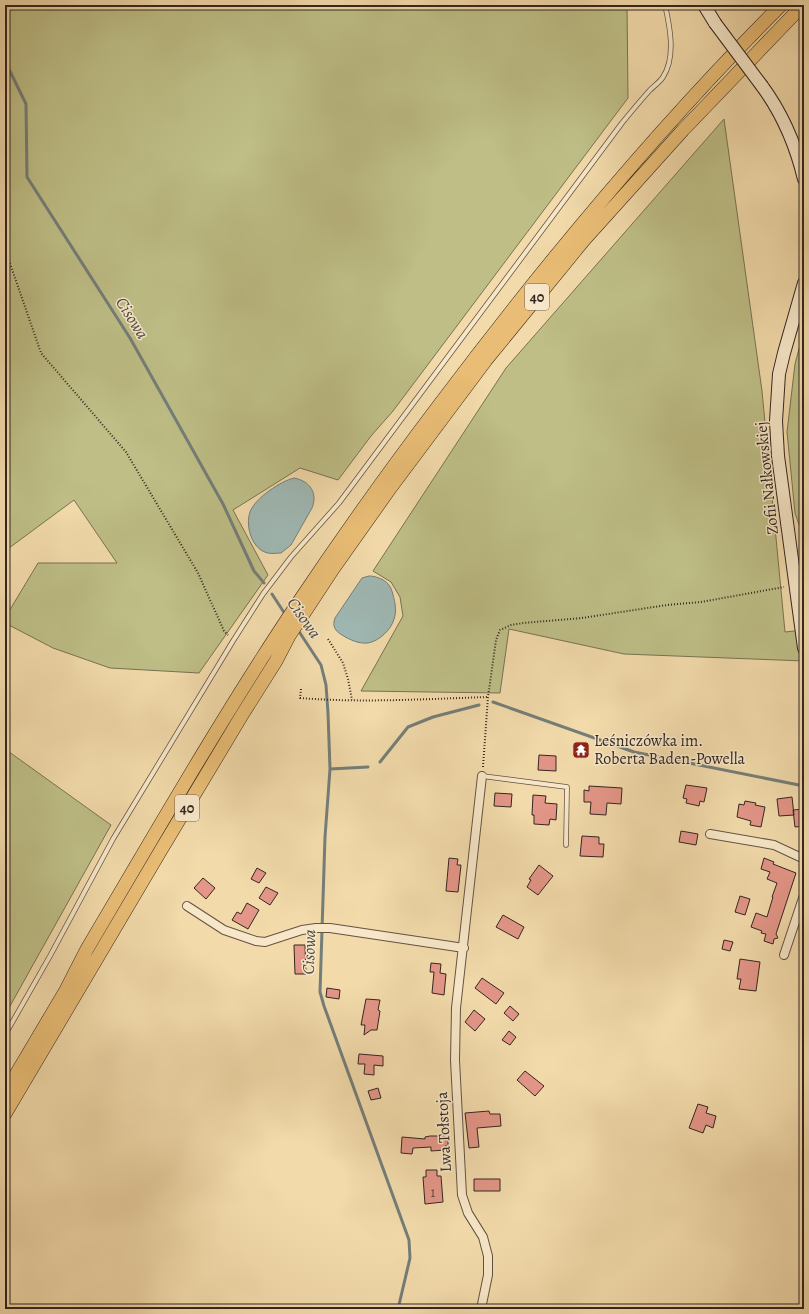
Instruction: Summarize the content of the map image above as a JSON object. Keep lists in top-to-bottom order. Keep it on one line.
{"streets":{"main road":["40"],"street":["Zofii Nałkowskiej","Lwa Tołstoja"]},"water":["Cisowa"],"places":{"temple":["Leśniczówka im. Roberta Baden-Powella"]},"house_numbers":["1"]}
